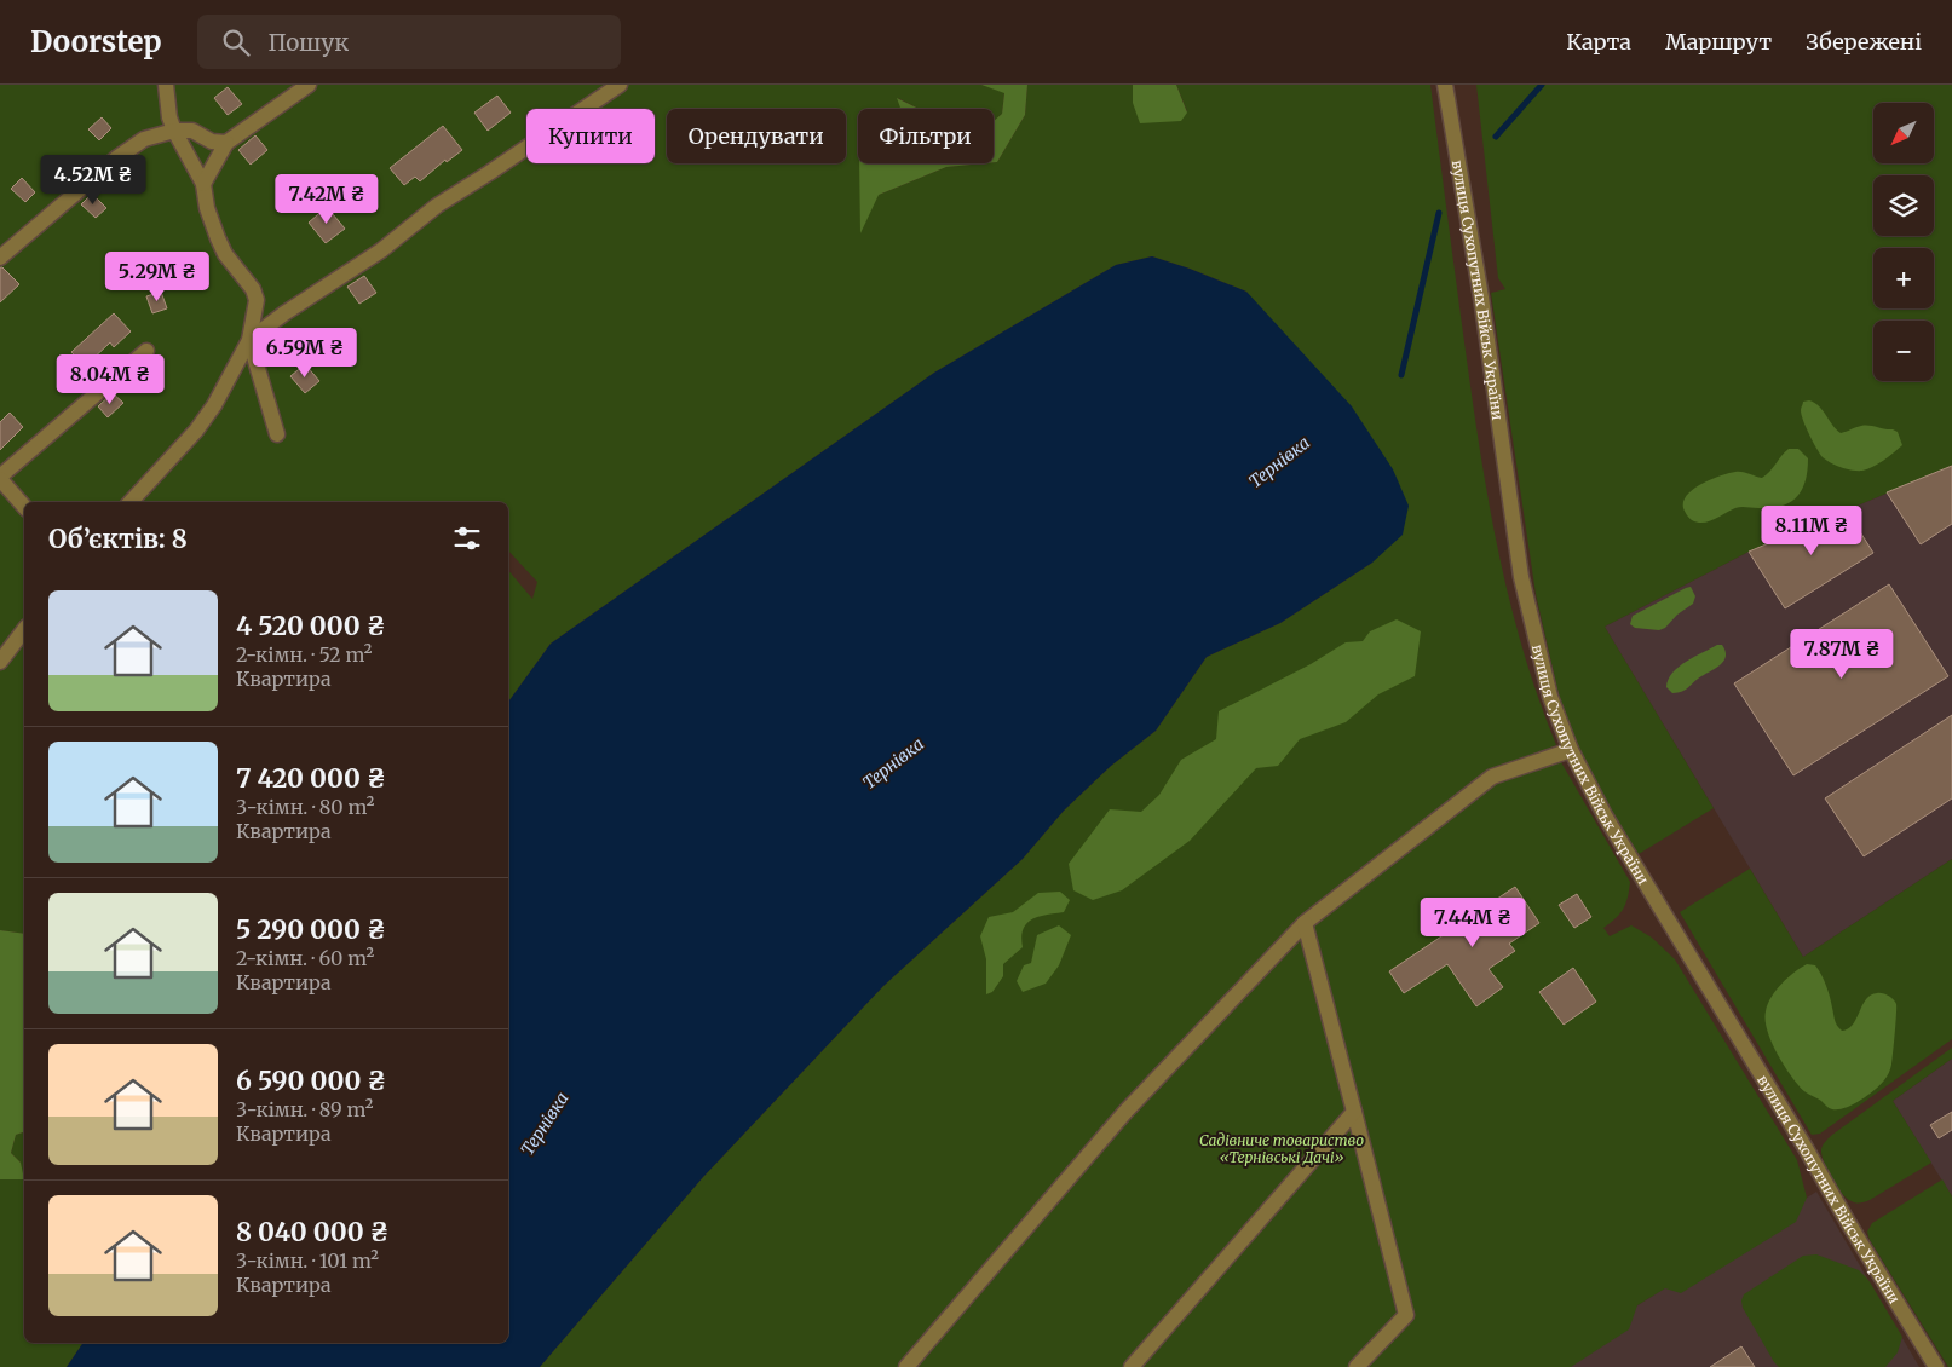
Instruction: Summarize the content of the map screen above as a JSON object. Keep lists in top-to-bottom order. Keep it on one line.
{"streets":{"street":["вулиця Сухопутних Військ України"]},"water":["Тернівка"],"parks":["Садівниче товариство «Тернівські Дачі»"],"north":"bottom left","page":{"header":"Doorstep","search":"Пошук","nav":["Карта","Маршрут","Збережені"],"map_buttons":["+","−"],"chip":["Купити","Орендувати","Фільтри"],"price":["4.52M ₴","7.42M ₴","5.29M ₴","6.59M ₴","8.04M ₴","8.11M ₴","7.87M ₴","7.44M ₴"],"heading":"Об’єктів: 8","list":[{"name":"4 520 000 ₴","note":"2-кімн. · 52 m² · Квартира"},{"name":"7 420 000 ₴","note":"3-кімн. · 80 m² · Квартира"},{"name":"5 290 000 ₴","note":"2-кімн. · 60 m² · Квартира"},{"name":"6 590 000 ₴","note":"3-кімн. · 89 m² · Квартира"},{"name":"8 040 000 ₴","note":"3-кімн. · 101 m² · Квартира"}]}}
